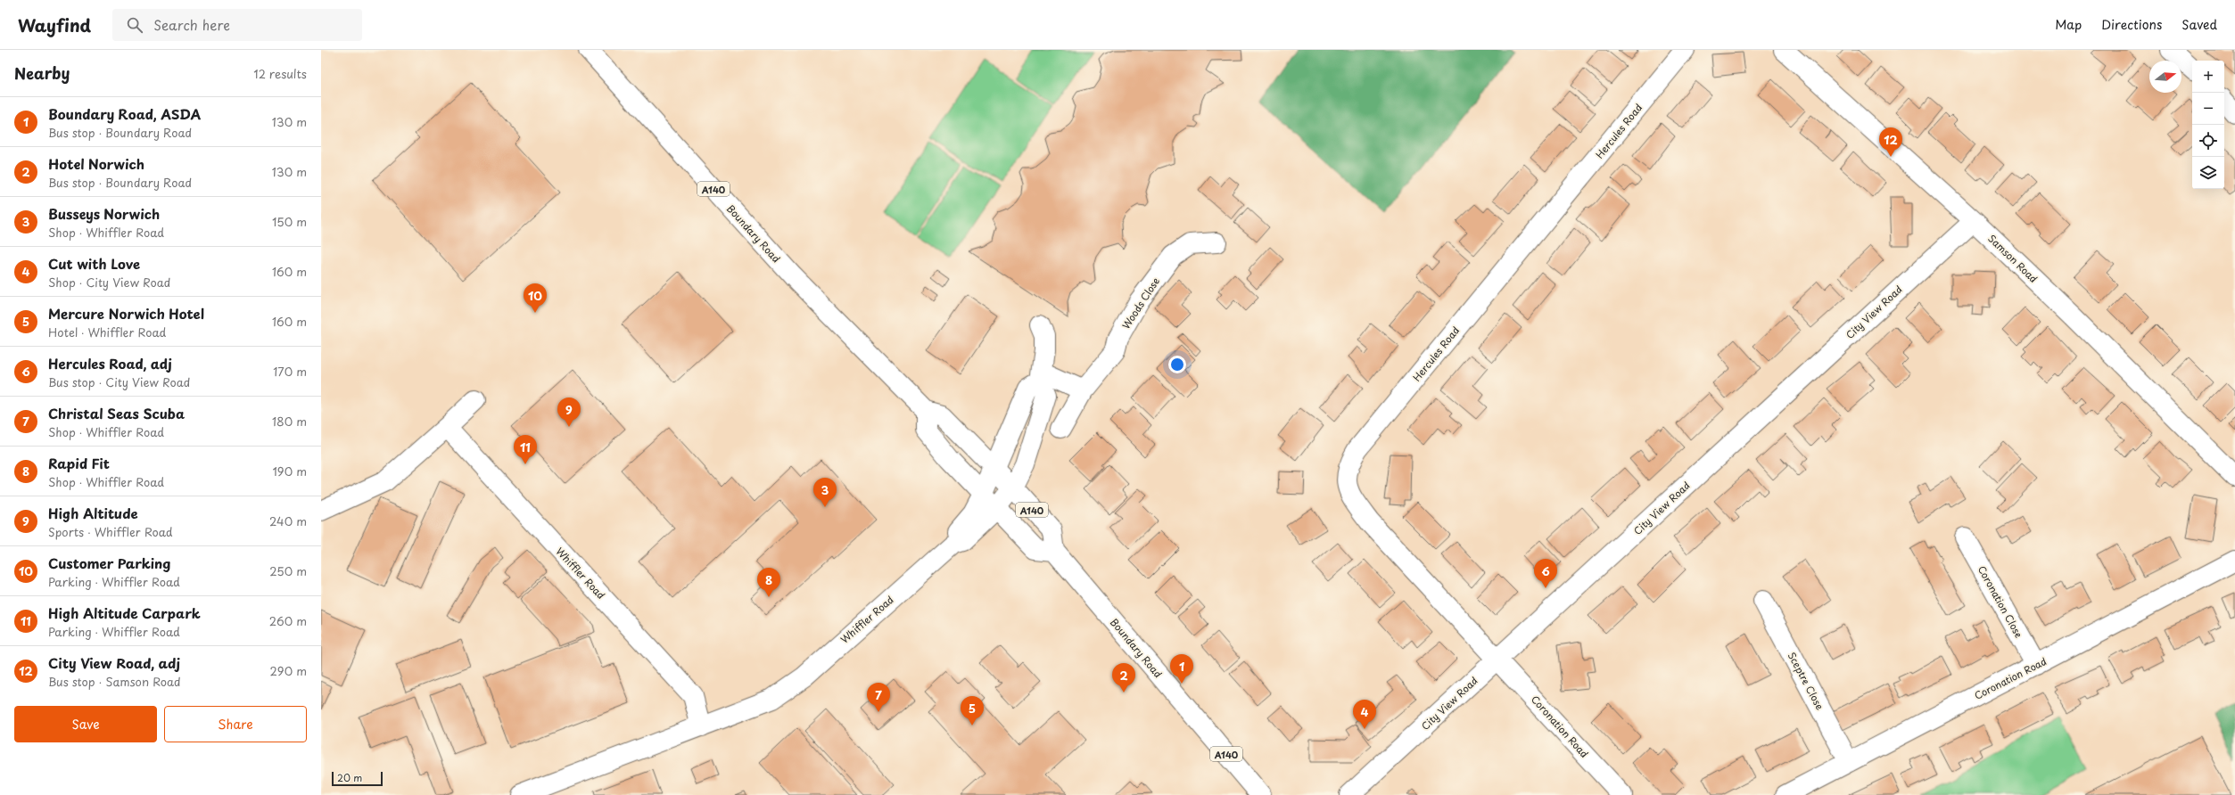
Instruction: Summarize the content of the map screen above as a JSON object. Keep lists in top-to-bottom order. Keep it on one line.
{"streets":{"main road":["Hercules Road","A140","Boundary Road","Samson Road","Woods Close","City View Road","Whiffler Road","Coronation Close","Coronation Road","Sceptre Close"]},"crossings":[["Hercules Road","City View Road"],["Hercules Road","Coronation Road"],["A140","Boundary Road"],["A140","Whiffler Road"],["Boundary Road","Whiffler Road"],["Samson Road","City View Road"],["City View Road","Coronation Road"],["Coronation Close","Coronation Road"],["Coronation Road","Sceptre Close"]],"scale_bar":"20 m","north":"right","page":{"header":"Wayfind","search":"Search here","nav":["Map","Directions","Saved"],"heading":["Nearby","12 results"],"map_buttons":["+","−"],"list":[{"mark":"1","name":"Boundary Road, ASDA","note":"Bus stop · Boundary Road","value":"130 m"},{"mark":"2","name":"Hotel Norwich","note":"Bus stop · Boundary Road","value":"130 m"},{"mark":"3","name":"Busseys Norwich","note":"Shop · Whiffler Road","value":"150 m"},{"mark":"4","name":"Cut with Love","note":"Shop · City View Road","value":"160 m"},{"mark":"5","name":"Mercure Norwich Hotel","note":"Hotel · Whiffler Road","value":"160 m"},{"mark":"6","name":"Hercules Road, adj","note":"Bus stop · City View Road","value":"170 m"},{"mark":"7","name":"Christal Seas Scuba","note":"Shop · Whiffler Road","value":"180 m"},{"mark":"8","name":"Rapid Fit","note":"Shop · Whiffler Road","value":"190 m"},{"mark":"9","name":"High Altitude","note":"Sports · Whiffler Road","value":"240 m"},{"mark":"10","name":"Customer Parking","note":"Parking · Whiffler Road","value":"250 m"},{"mark":"11","name":"High Altitude Carpark","note":"Parking · Whiffler Road","value":"260 m"},{"mark":"12","name":"City View Road, adj","note":"Bus stop · Samson Road","value":"290 m"}],"pins":["12","10","9","11","3","6","8","1","2","7","5","4"],"buttons":["Save","Share"],"scale":"20 m"}}
